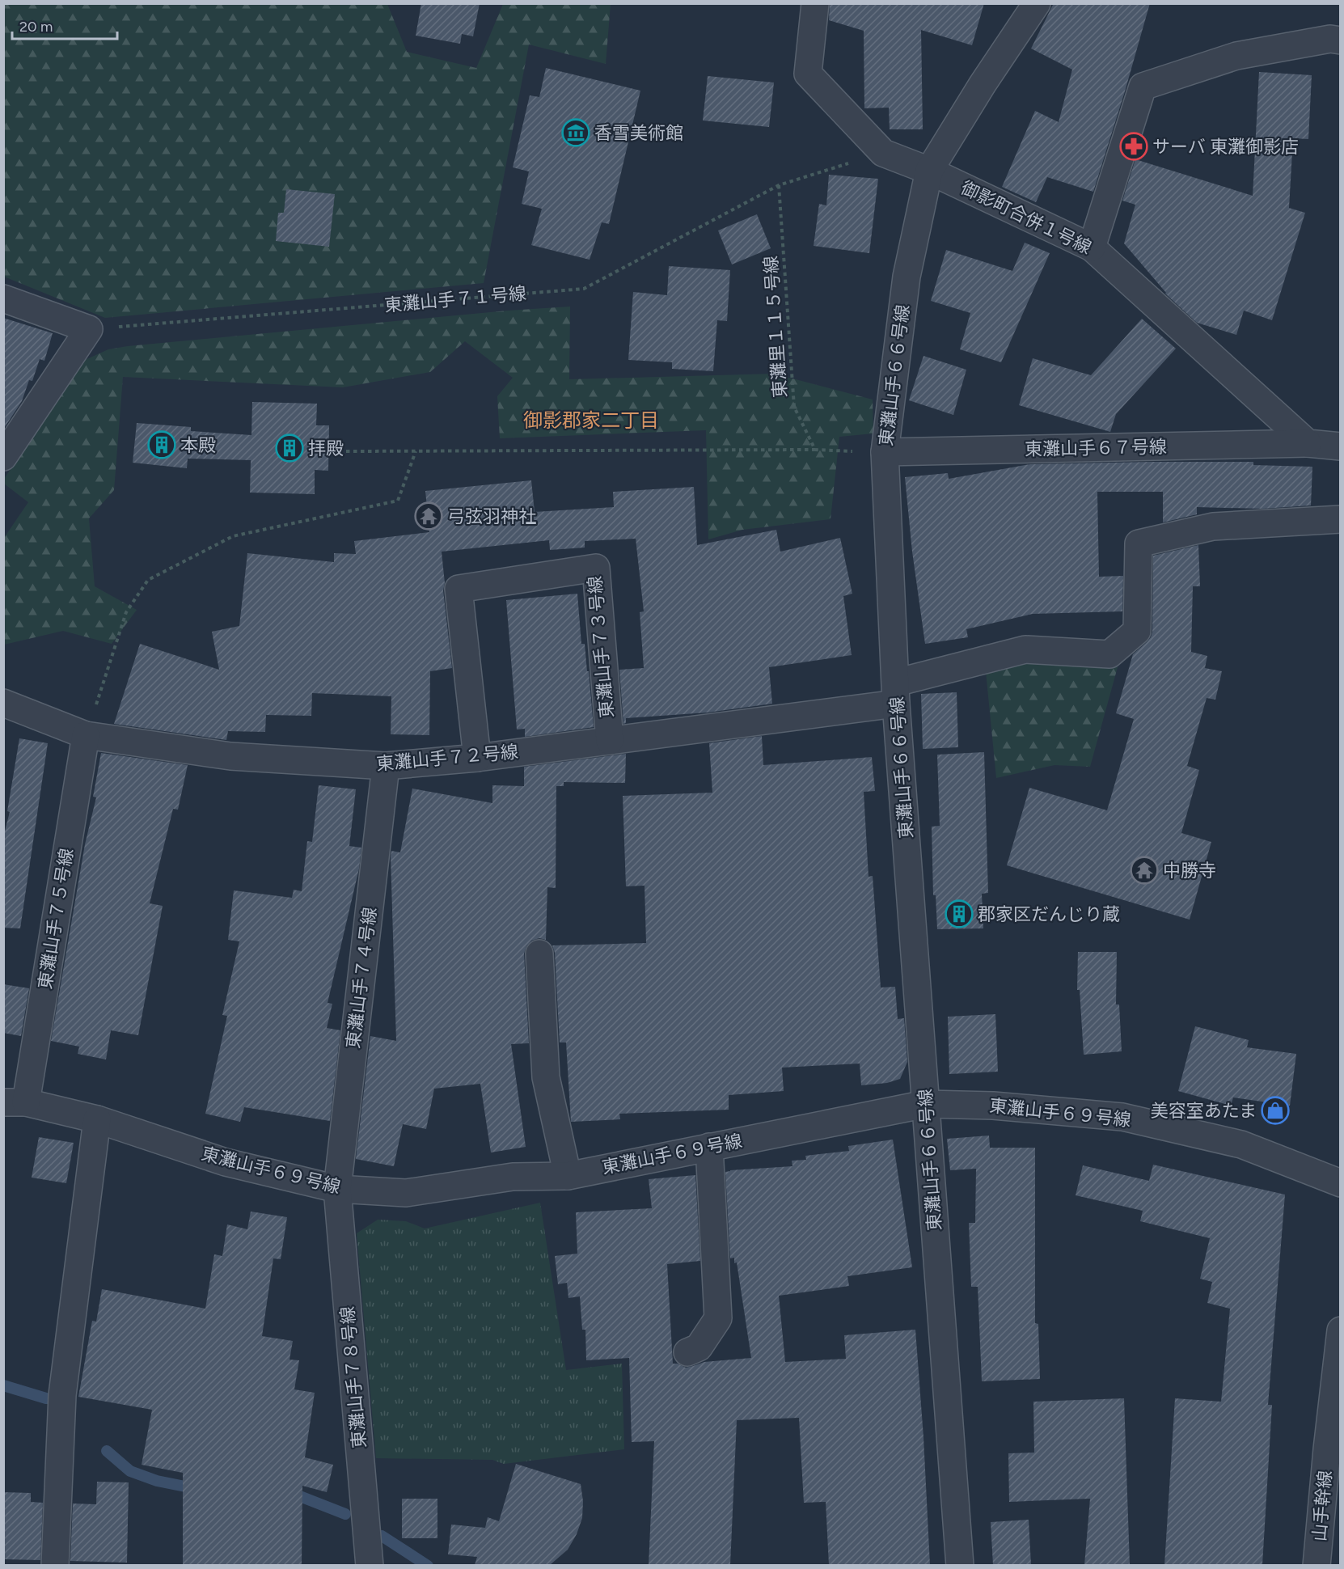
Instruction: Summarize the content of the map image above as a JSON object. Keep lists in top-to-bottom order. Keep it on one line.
{"streets":{"street":["御影町合併１号線","東灘山手６６号線","東灘山手６７号線","東灘山手７３号線","東灘山手７２号線","東灘山手７５号線","東灘山手７４号線","東灘山手６９号線","東灘山手７８号線","山手幹線"],"path":["東灘山手７１号線","東灘里１１５号線"]},"crossings":[["御影町合併１号線","東灘山手７１号線"],["御影町合併１号線","東灘山手６６号線"],["御影町合併１号線","東灘山手６７号線"],["東灘山手７１号線","東灘里１１５号線"],["東灘山手６６号線","東灘山手６７号線"],["東灘山手６６号線","東灘山手７２号線"],["東灘山手６６号線","東灘山手６９号線"],["東灘山手７３号線","東灘山手７２号線"],["東灘山手７２号線","東灘山手７５号線"],["東灘山手７２号線","東灘山手７４号線"],["東灘山手７５号線","東灘山手６９号線"],["東灘山手７４号線","東灘山手６９号線"],["東灘山手７４号線","東灘山手７８号線"],["東灘山手６９号線","東灘山手７８号線"]],"districts":["御影郡家二丁目"],"places":{"museum":["香雪美術館"],"pharmacy":["サーバ 東灘御影店"],"building":["本殿","拝殿","郡家区だんじり蔵"],"temple":["弓弦羽神社","中勝寺"],"shop":["美容室あたま"]},"scale_bar":"20 m"}
